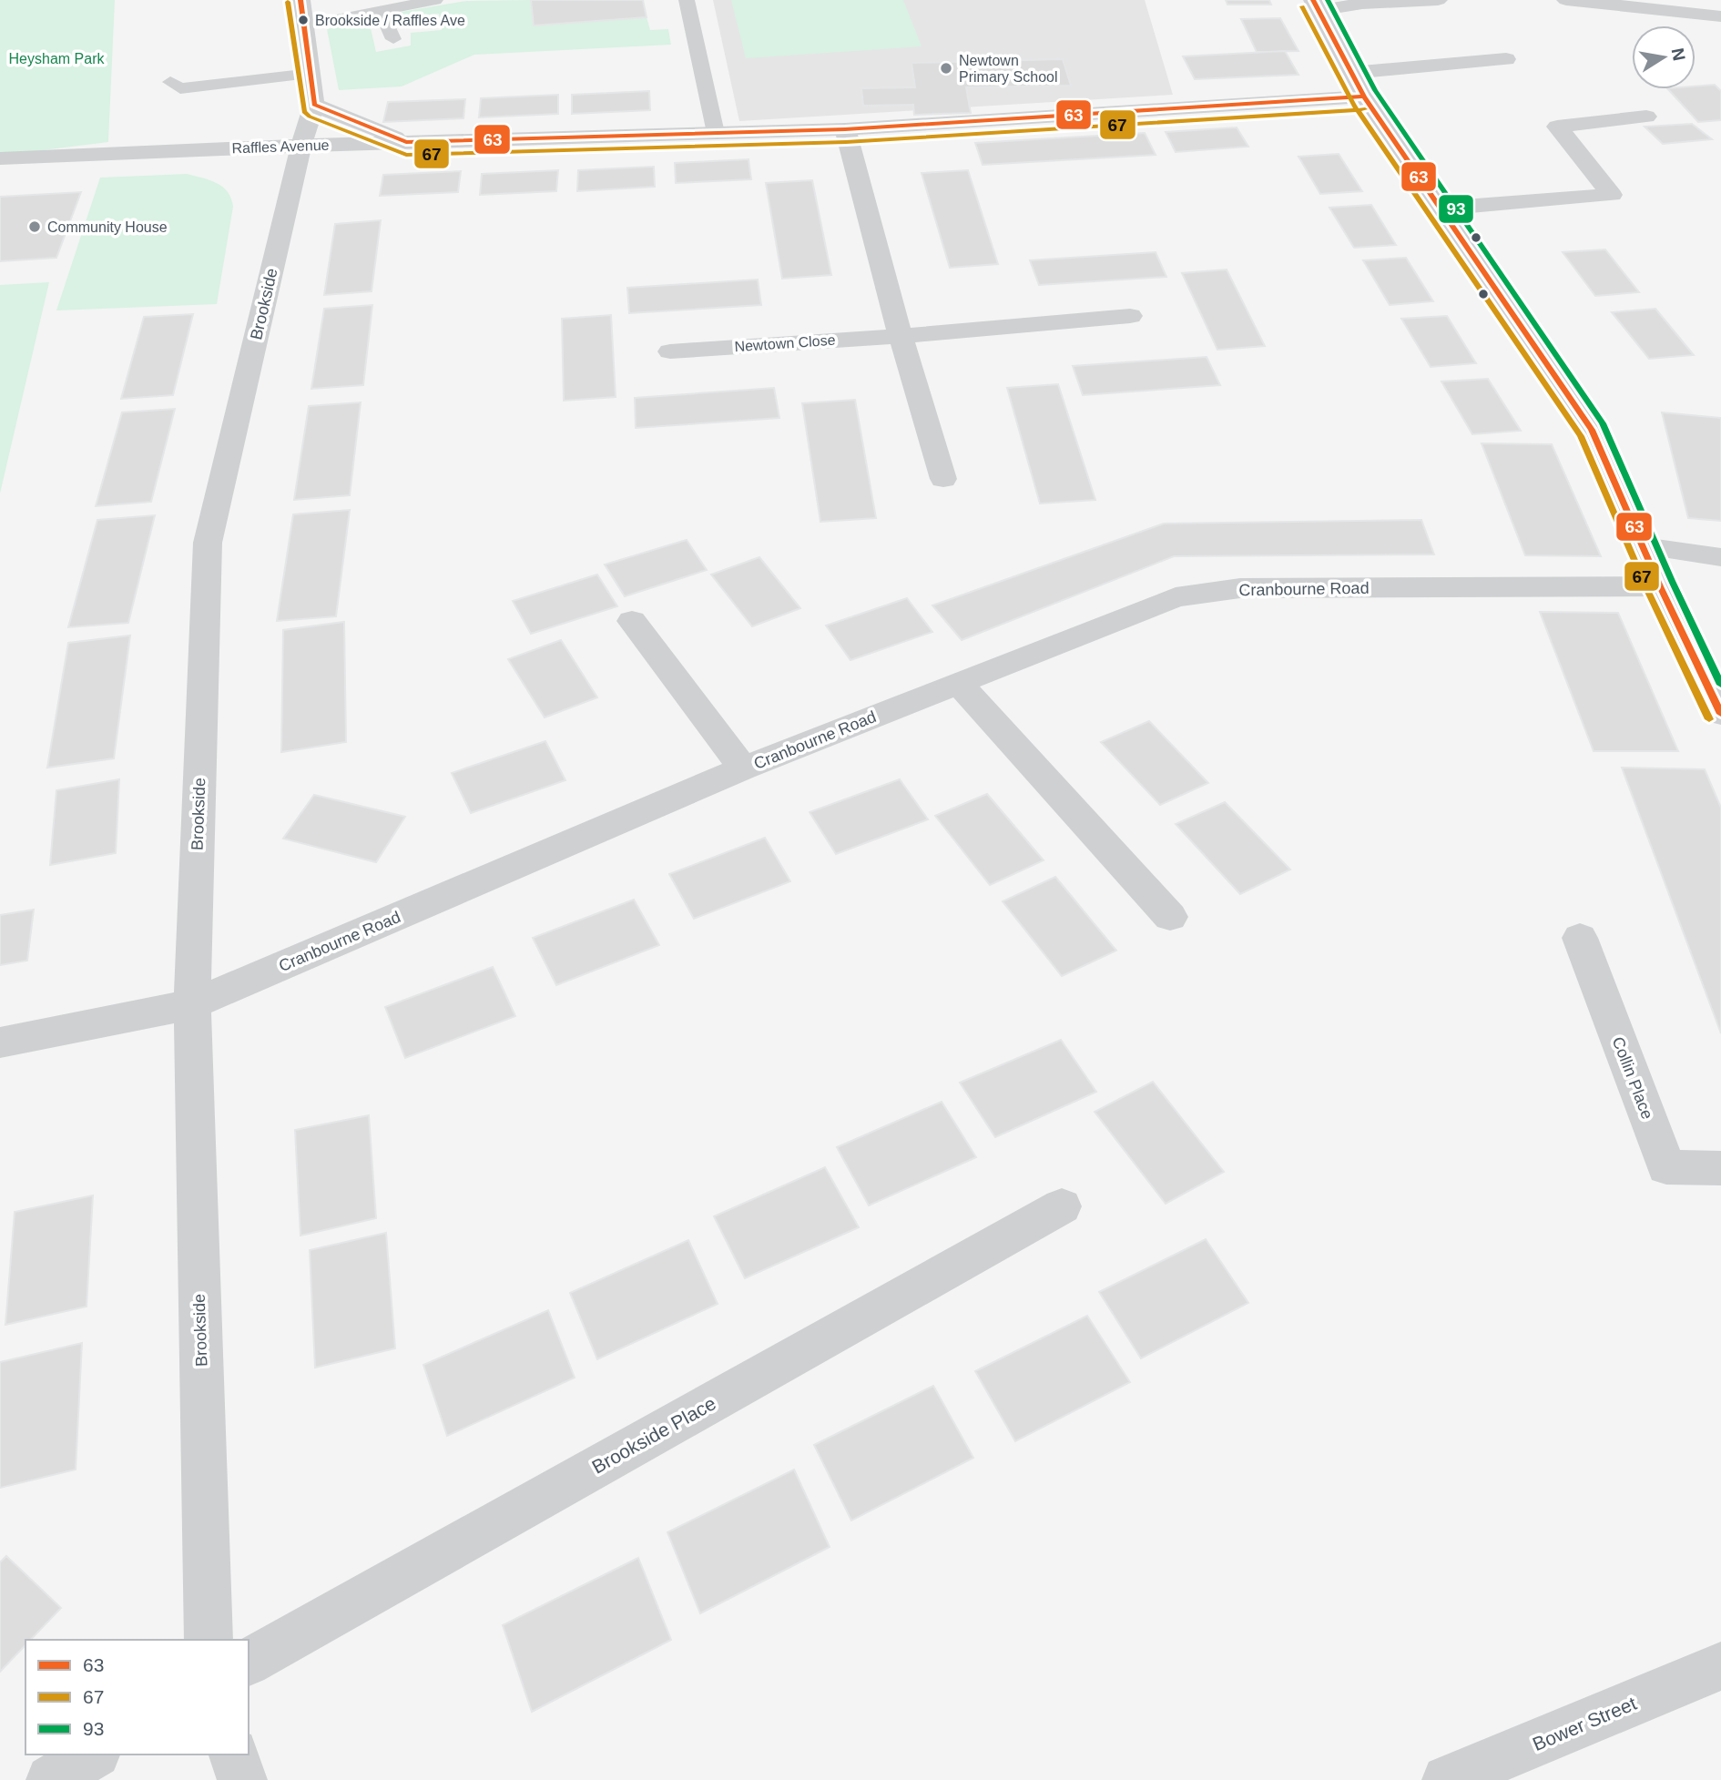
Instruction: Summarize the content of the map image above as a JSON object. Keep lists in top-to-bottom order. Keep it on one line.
{"streets":{"street":["Raffles Avenue","Brookside","Newtown Close","Cranbourne Road","Collin Place","Brookside Place","Bower Street"]},"crossings":[["Raffles Avenue","Brookside"],["Brookside","Cranbourne Road"]],"parks":["Heysham Park"],"places":["Brookside / Raffles Ave","Newtown Primary School","Community House"],"lines":["transit line 63","transit line 93","transit line 67"],"legend":["63","67","93"],"north":"right"}
